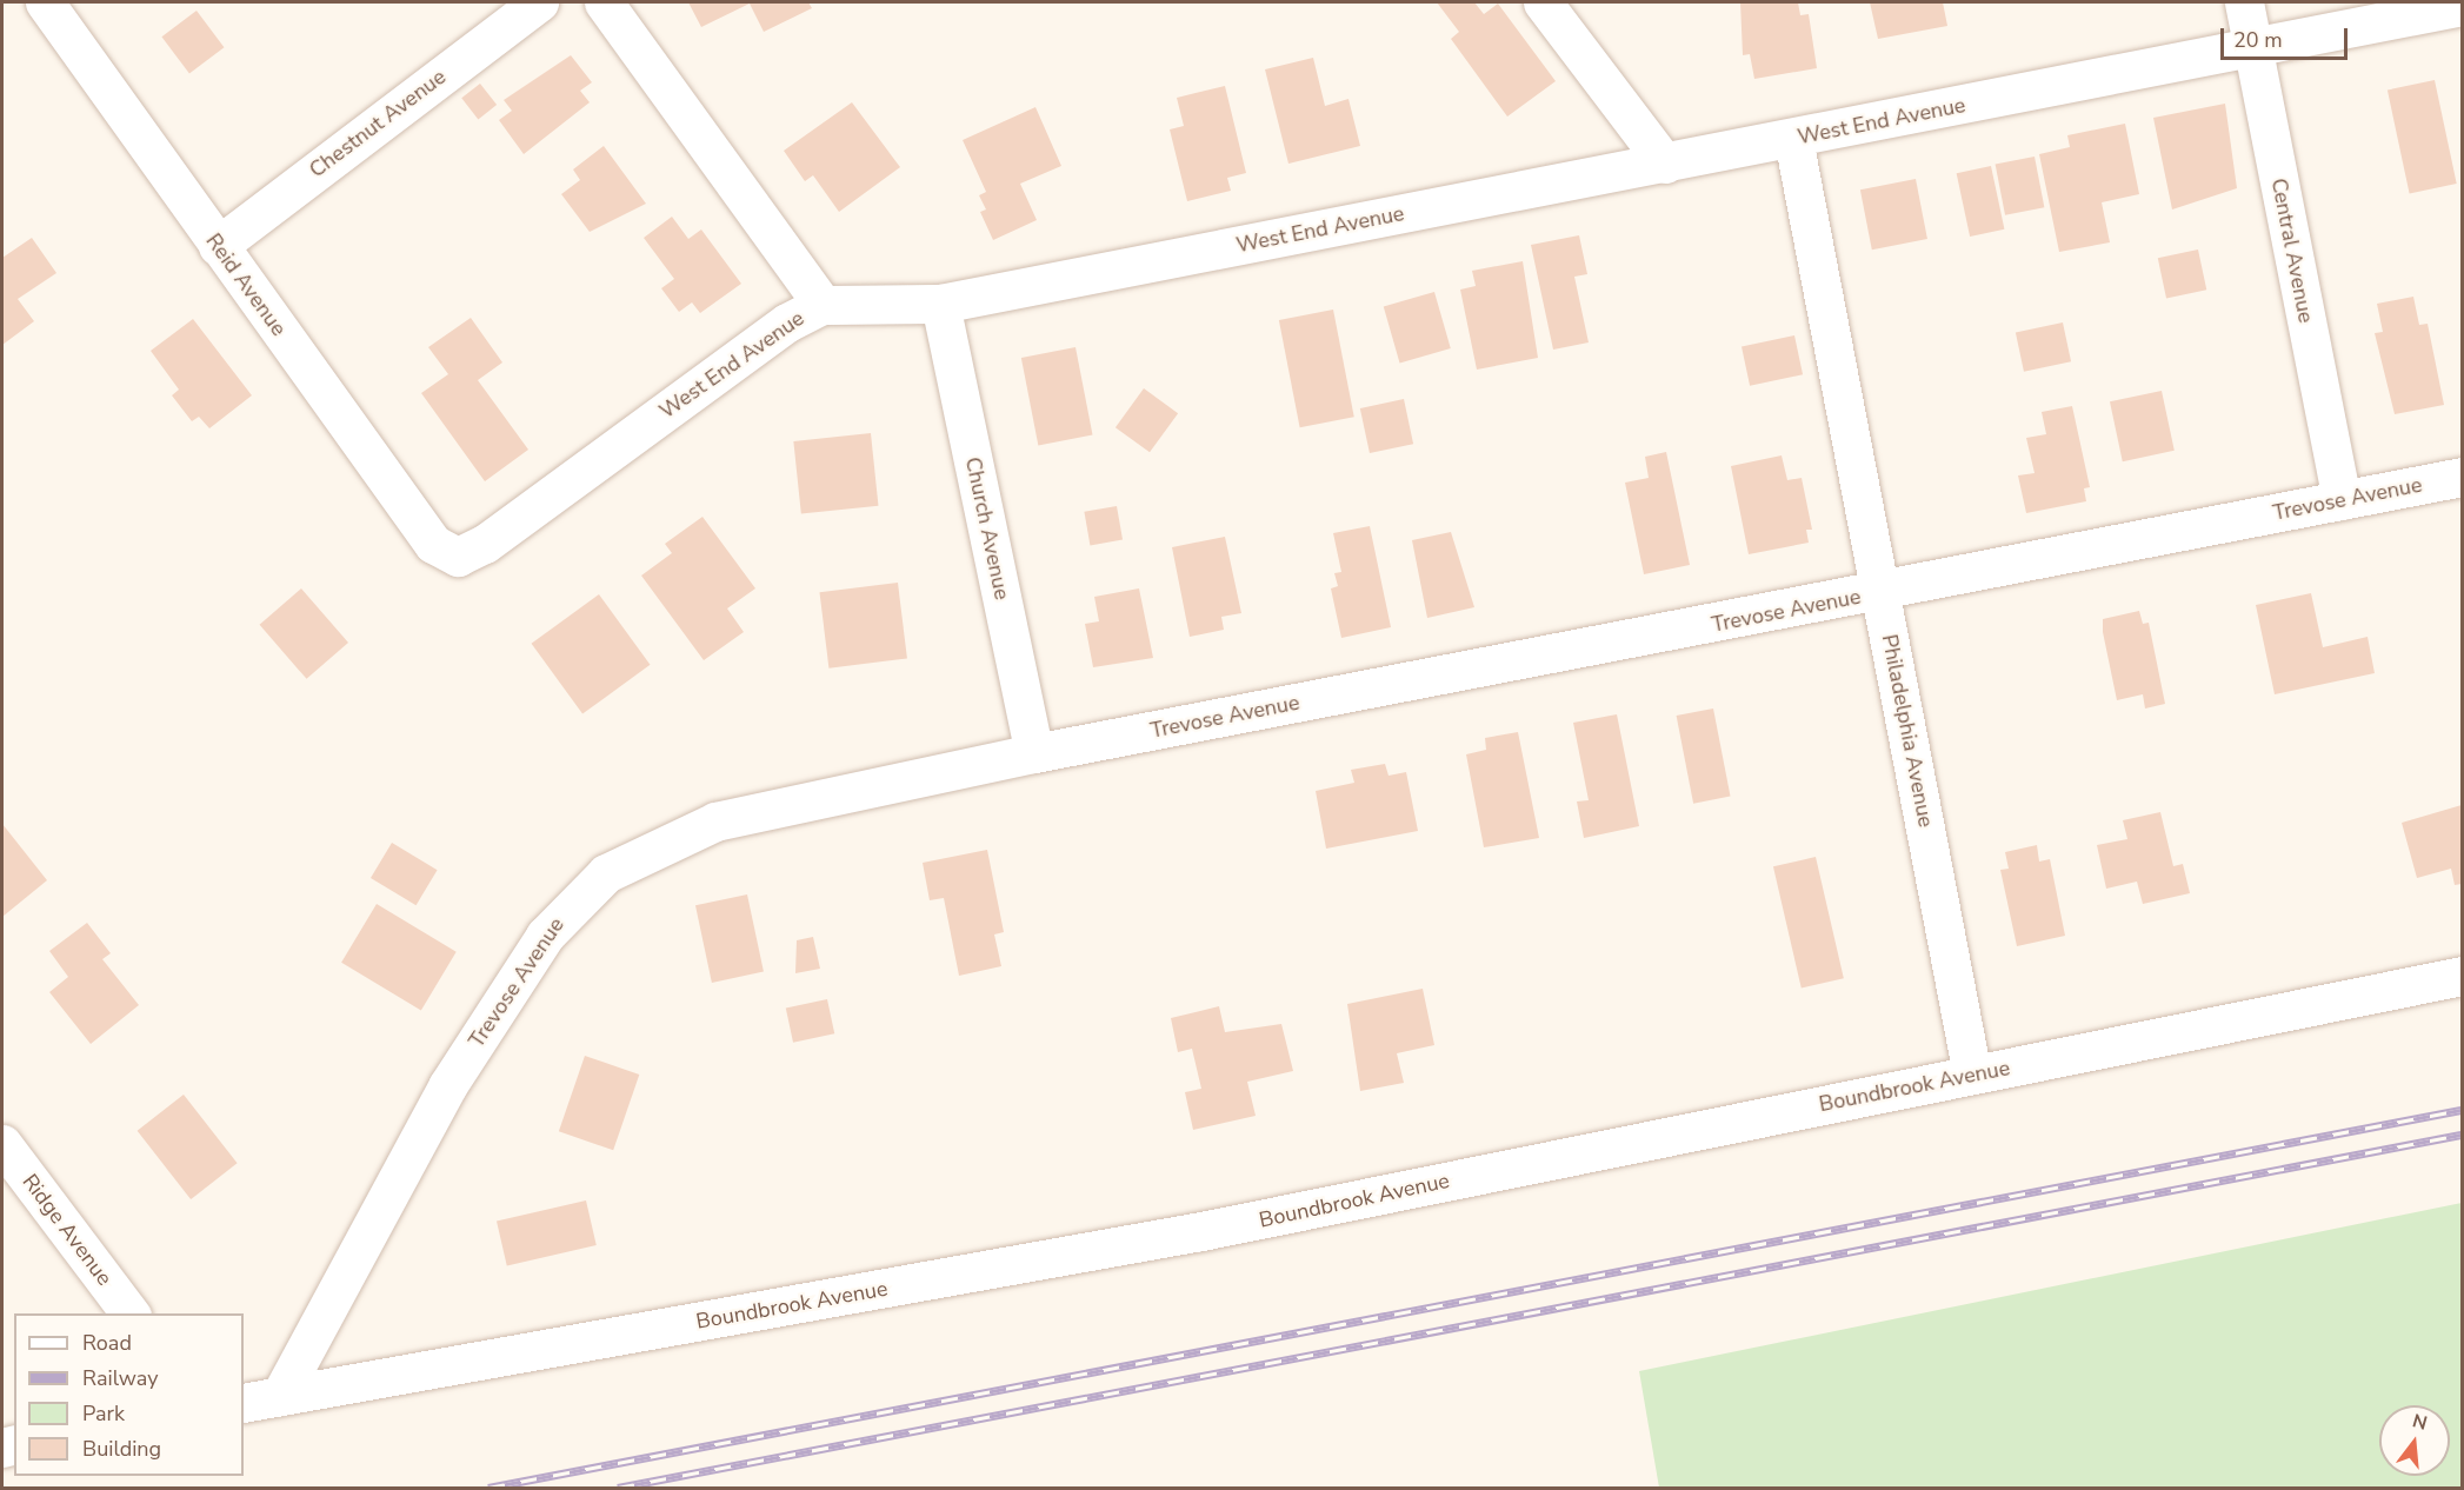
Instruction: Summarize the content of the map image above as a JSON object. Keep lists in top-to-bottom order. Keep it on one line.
{"streets":{"street":["West End Avenue","Chestnut Avenue","Central Avenue","Reid Avenue","Trevose Avenue","Church Avenue","Philadelphia Avenue","Boundbrook Avenue","Ridge Avenue"]},"crossings":[["West End Avenue","Central Avenue"],["West End Avenue","Reid Avenue"],["West End Avenue","Church Avenue"],["West End Avenue","Philadelphia Avenue"],["Chestnut Avenue","Reid Avenue"],["Central Avenue","Trevose Avenue"],["Trevose Avenue","Church Avenue"],["Trevose Avenue","Philadelphia Avenue"],["Trevose Avenue","Boundbrook Avenue"],["Philadelphia Avenue","Boundbrook Avenue"]],"legend":["Road","Railway","Park","Building"],"scale_bar":"20 m","north":"top"}
